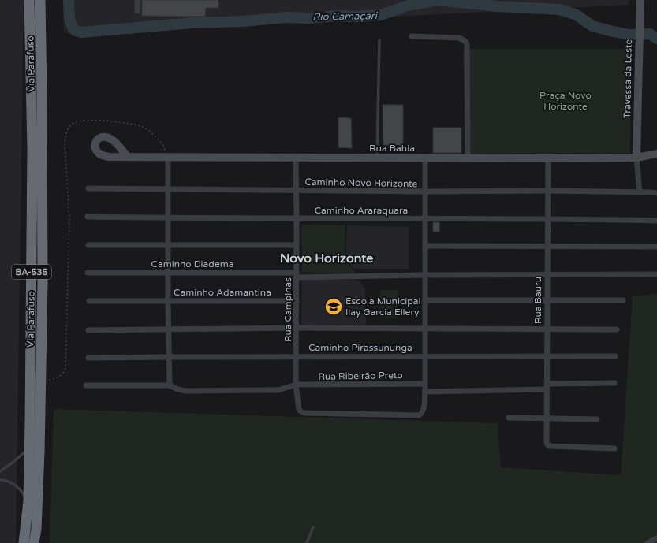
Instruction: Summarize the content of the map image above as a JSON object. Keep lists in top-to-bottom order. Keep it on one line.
{"streets":{"highway":["Via Parafuso","BA-535"],"street":["Travessa da Leste","Rua Bahia","Caminho Novo Horizonte","Caminho Araraquara","Caminho Diadema","Caminho Adamantina","Rua Bauru","Rua Campinas","Caminho Pirassununga","Rua Ribeirão Preto"]},"crossings":[["Travessa da Leste","Rua Bahia"],["Rua Bahia","Rua Bauru"],["Rua Bahia","Rua Campinas"],["Caminho Novo Horizonte","Rua Bauru"],["Caminho Novo Horizonte","Rua Campinas"],["Caminho Araraquara","Rua Bauru"],["Caminho Araraquara","Rua Campinas"],["Caminho Diadema","Rua Bauru"],["Caminho Diadema","Rua Campinas"],["Caminho Adamantina","Rua Campinas"],["Rua Bauru","Caminho Pirassununga"],["Rua Campinas","Caminho Pirassununga"],["Rua Campinas","Rua Ribeirão Preto"]],"districts":["Novo Horizonte"],"water":["Rio Camaçari"],"parks":["Praça Novo Horizonte"],"places":{"school or university":["Escola Municipal Ilay Garcia Ellery"]}}
